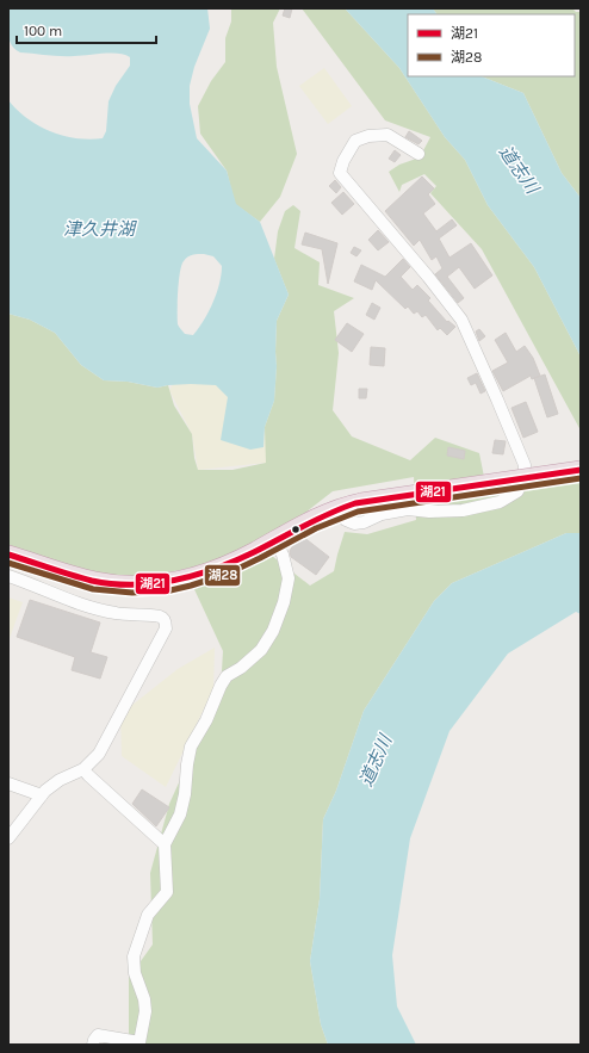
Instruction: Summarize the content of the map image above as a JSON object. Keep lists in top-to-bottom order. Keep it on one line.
{"water":["道志川","津久井湖"],"lines":["transit line 湖21","transit line 湖28"],"legend":["湖21","湖28"],"scale_bar":"100 m"}
